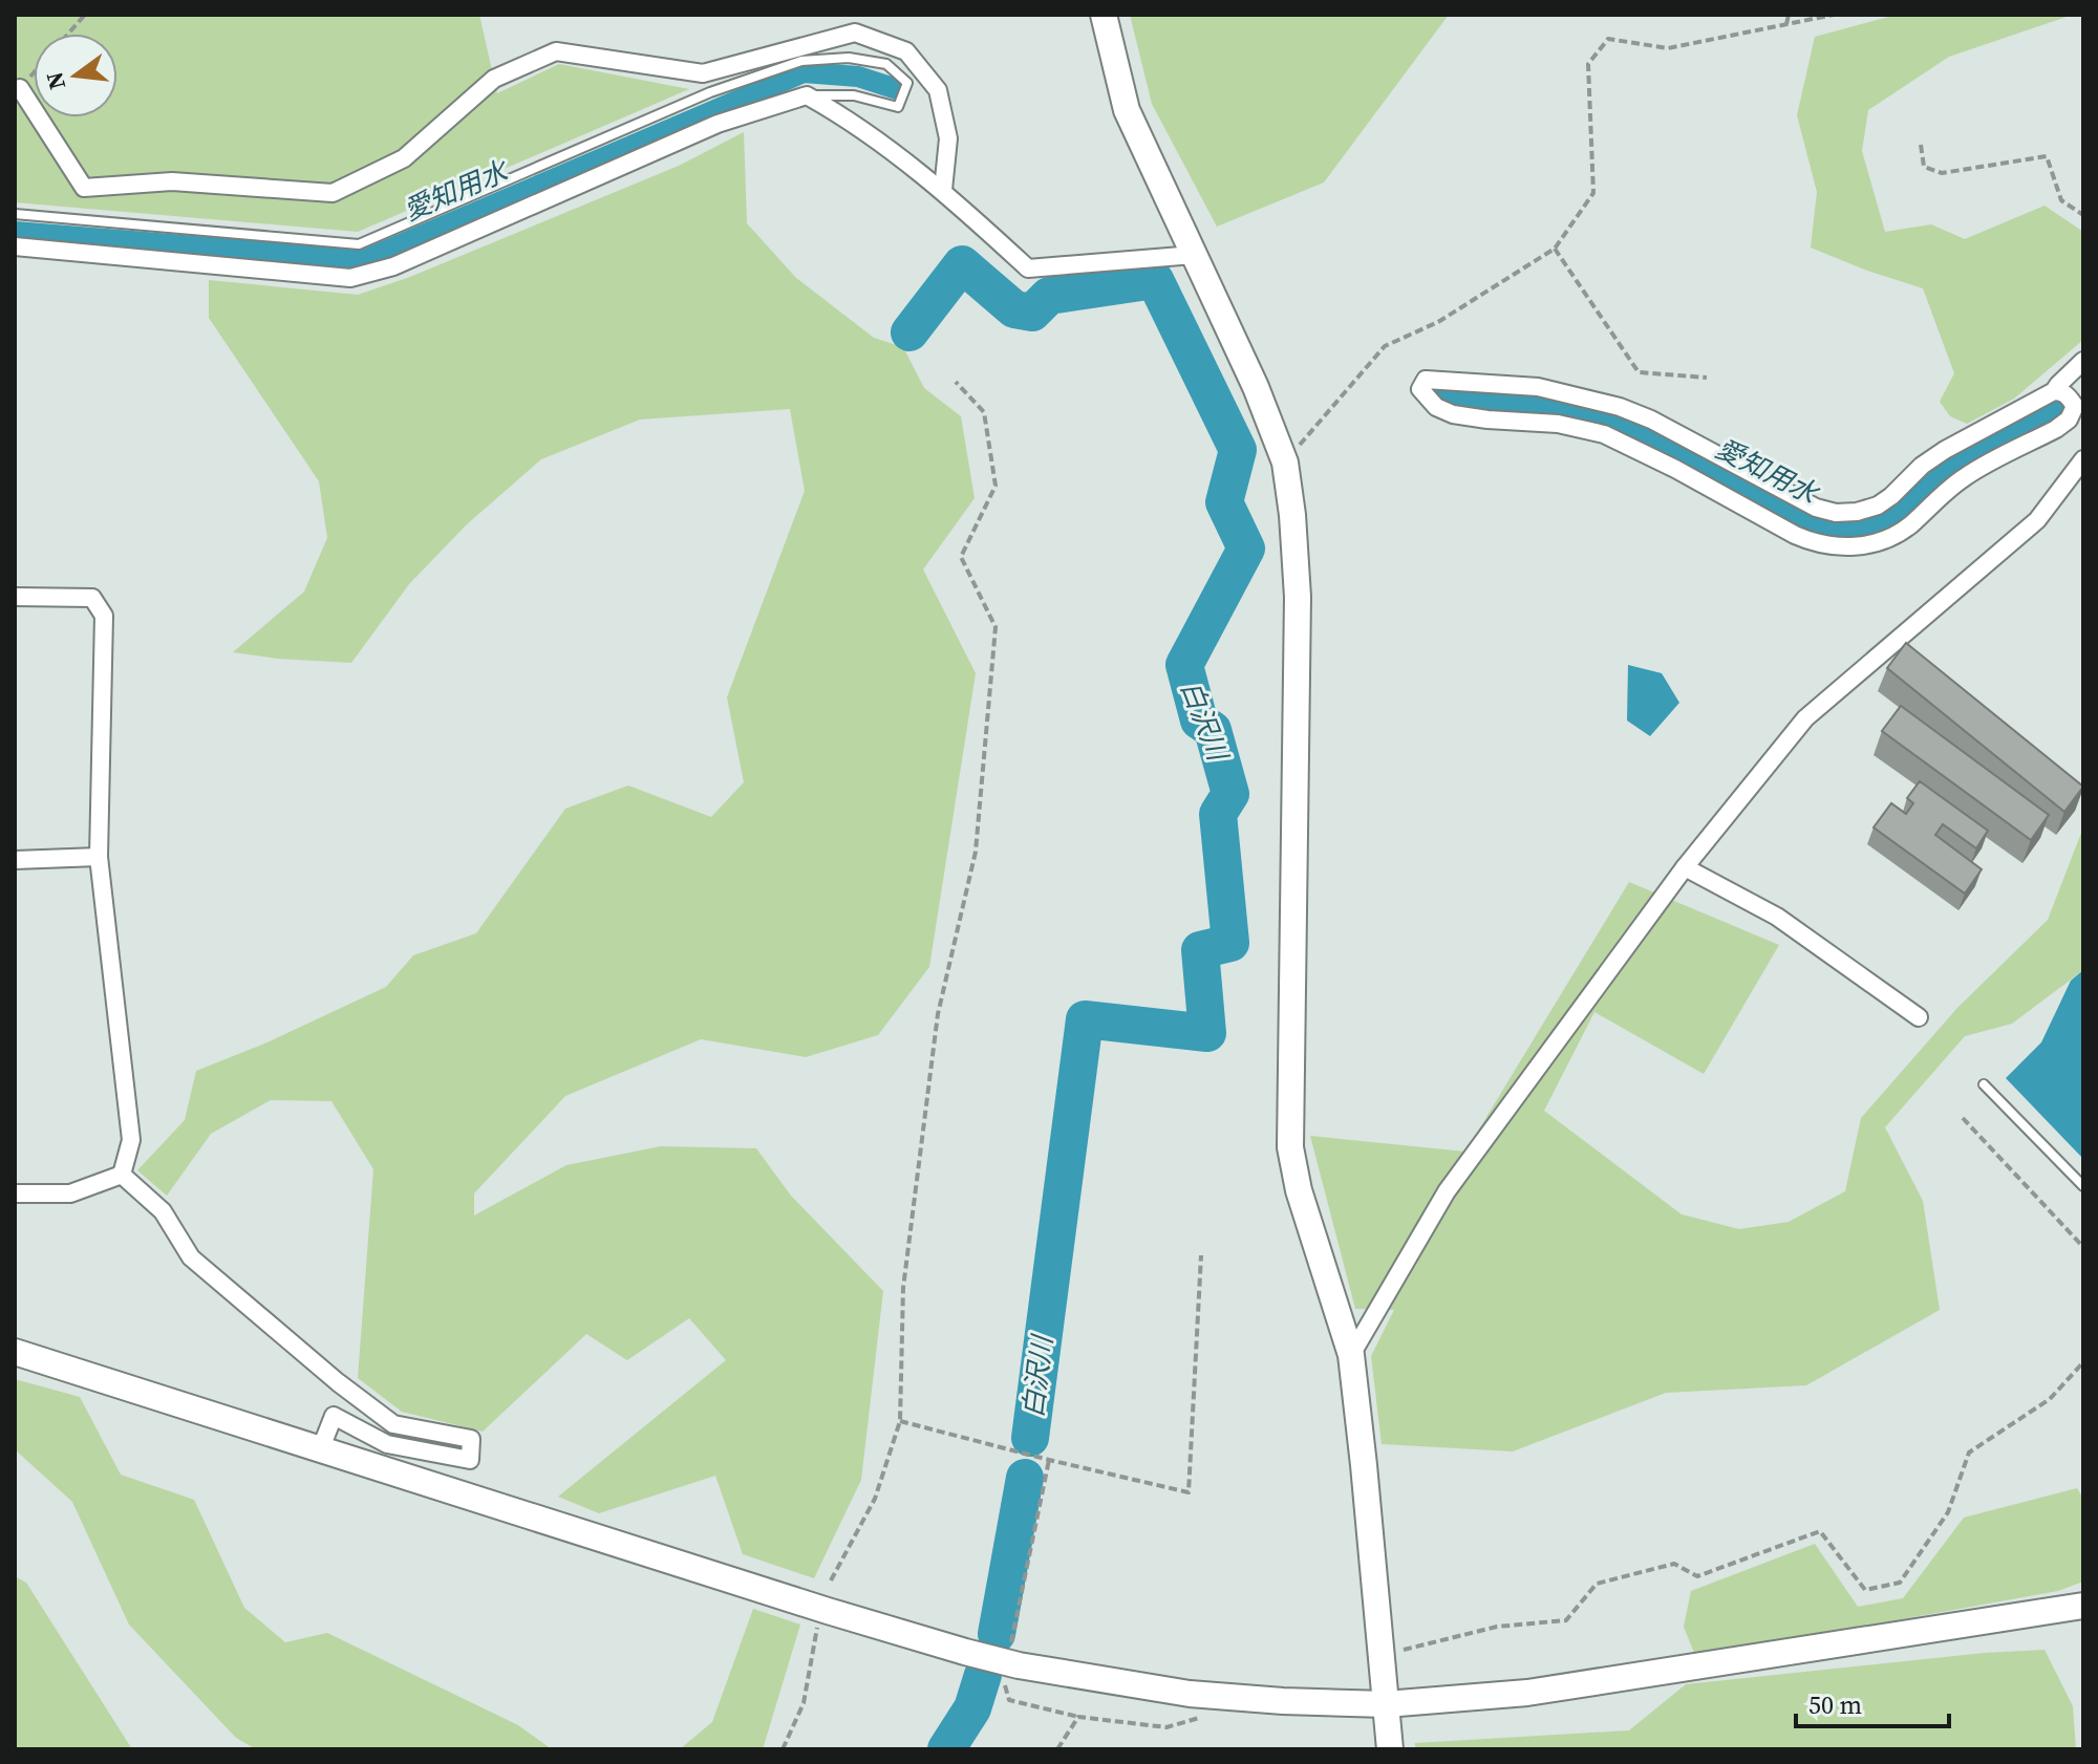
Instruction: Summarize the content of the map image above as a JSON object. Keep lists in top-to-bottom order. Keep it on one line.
{"water":["愛知用水","白沢川"],"scale_bar":"50 m","north":"left"}
